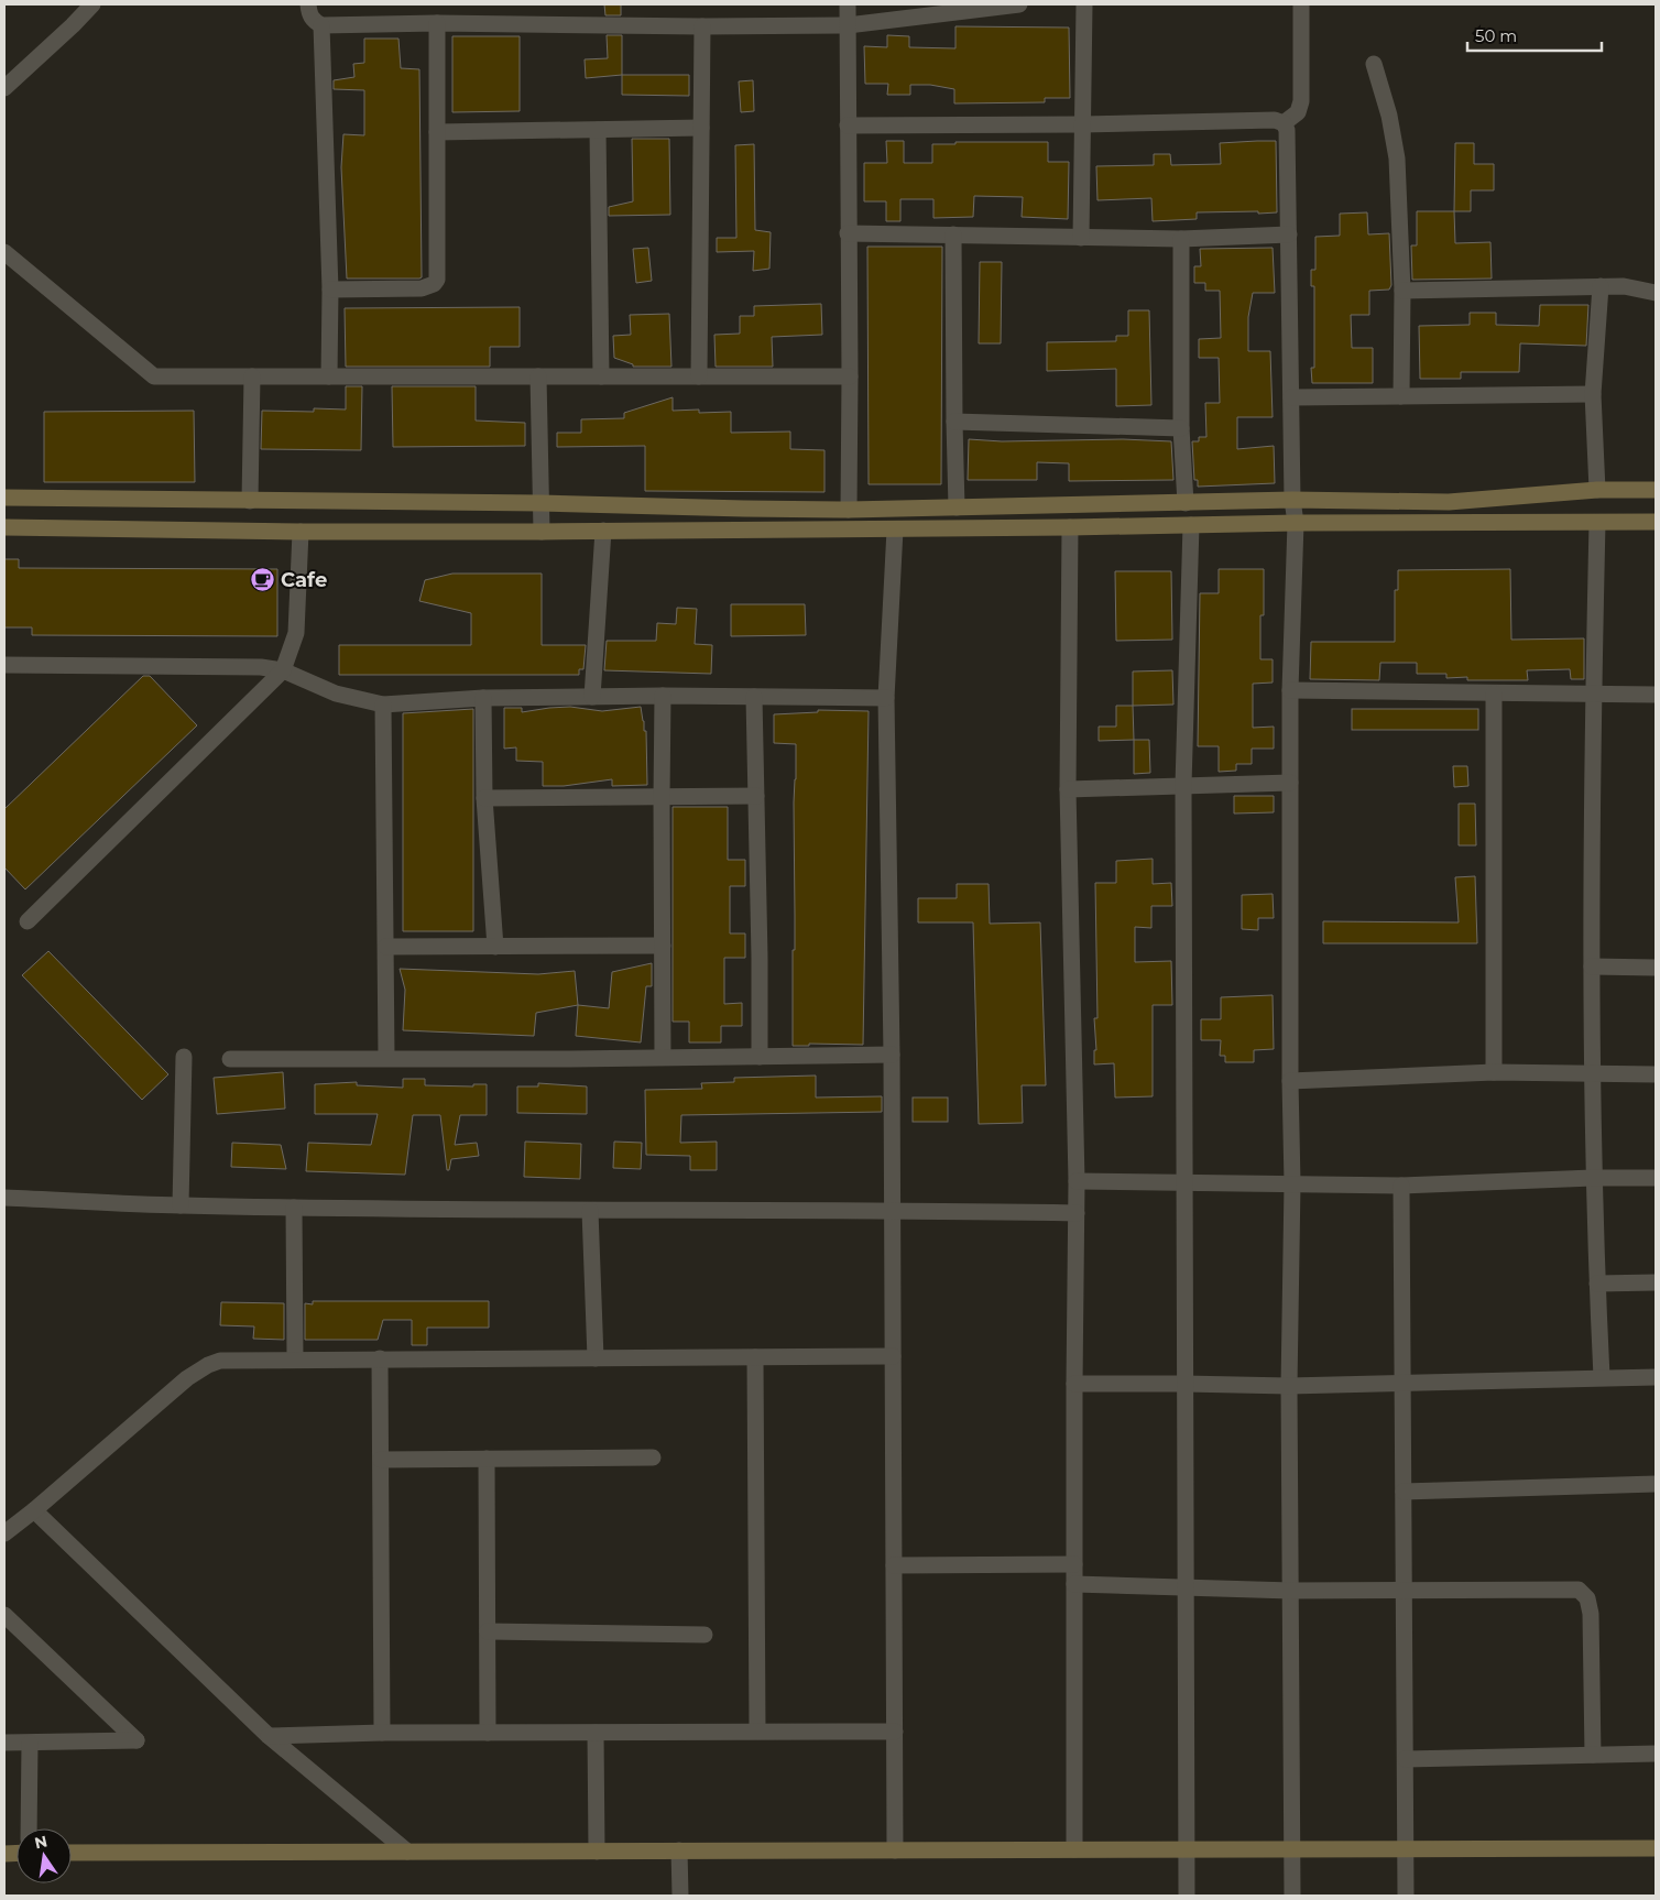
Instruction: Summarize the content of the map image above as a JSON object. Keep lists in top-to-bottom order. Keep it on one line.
{"places":{"cafe":["Cafe"]},"scale_bar":"50 m","north":"top"}
